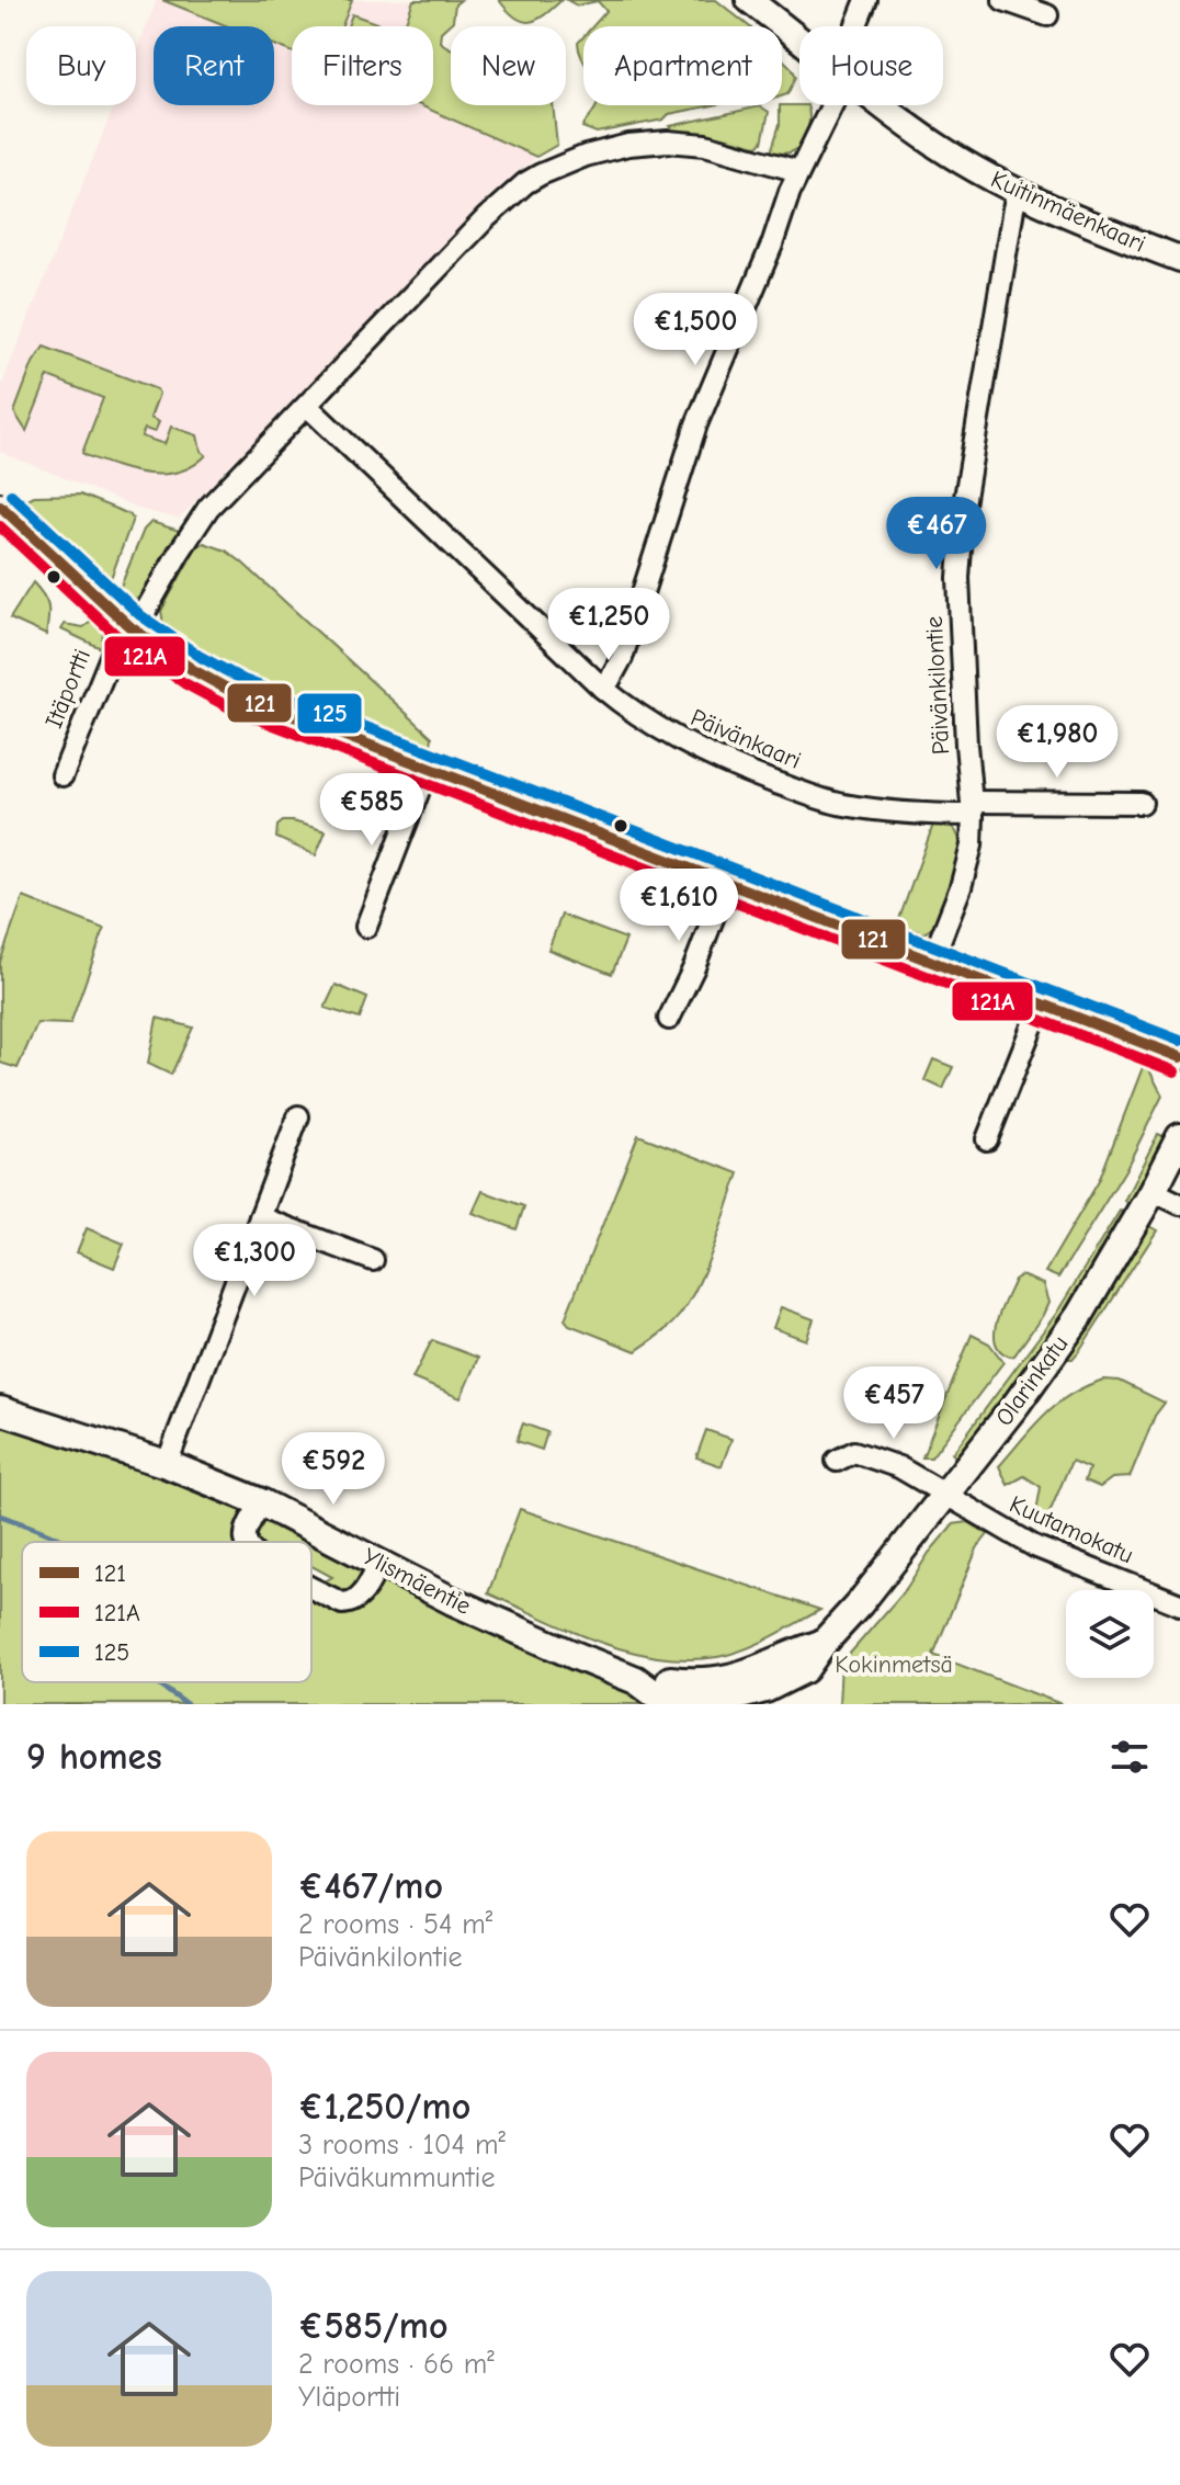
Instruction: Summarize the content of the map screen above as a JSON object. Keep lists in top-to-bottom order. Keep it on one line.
{"streets":{"main road":["Olarinkatu","Ylismäentie"],"street":["Kuitinmäenkaari","Päivänkilontie","Itäportti","Päivänkaari","Kuutamokatu"]},"crossings":[["Kuitinmäenkaari","Päivänkilontie"],["Päivänkilontie","Päivänkaari"],["Itäportti","Päivänkaari"],["Olarinkatu","Kuutamokatu"],["Olarinkatu","Ylismäentie"]],"parks":["Kokinmetsä"],"lines":["transit line 125","transit line 121","transit line 121A"],"legend":["121","121A","125"],"page":{"chip":["Buy","Rent","Filters","New","Apartment","House"],"price":["€1,500","€467","€1,250","€1,980","€585","€1,610","€1,300","€457","€592"],"heading":"9 homes","list":[{"name":"€467/mo","note":"2 rooms · 54 m² · Päivänkilontie"},{"name":"€1,250/mo","note":"3 rooms · 104 m² · Päiväkummuntie"},{"name":"€585/mo","note":"2 rooms · 66 m² · Yläportti"}]}}
